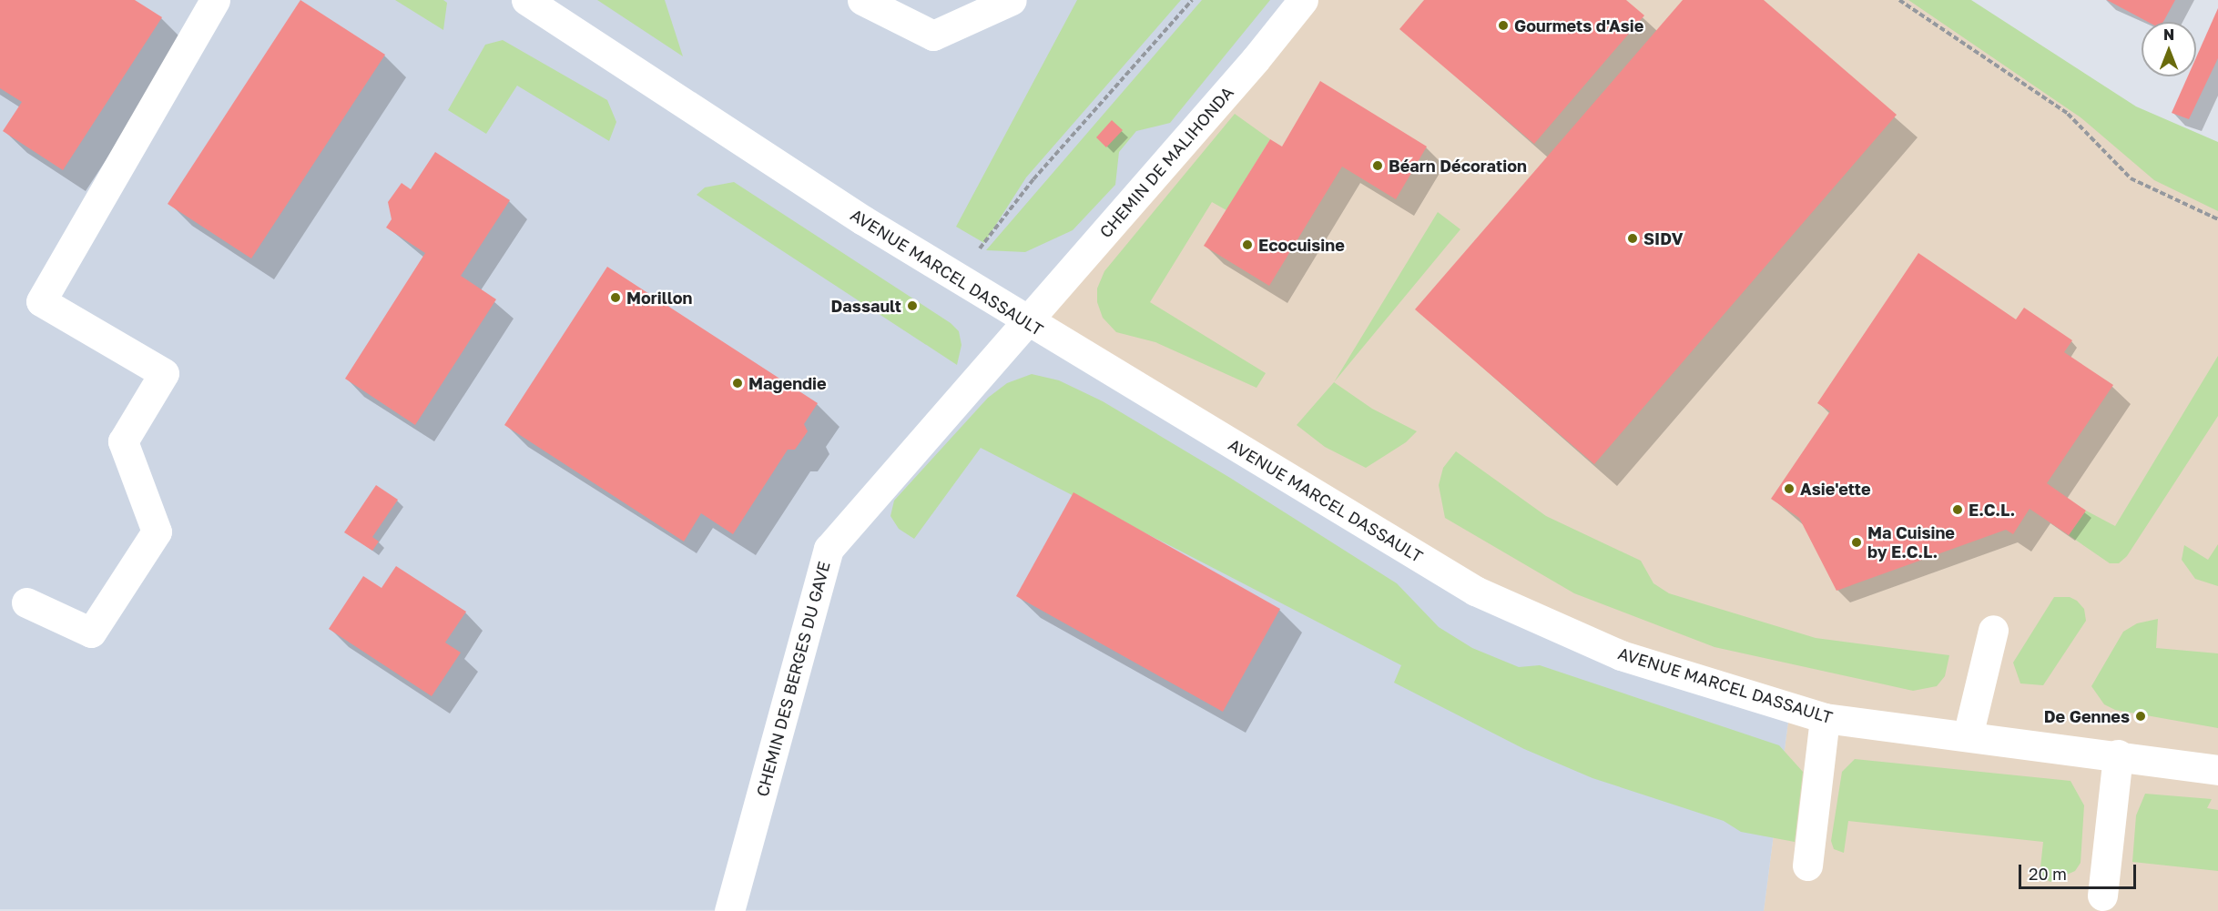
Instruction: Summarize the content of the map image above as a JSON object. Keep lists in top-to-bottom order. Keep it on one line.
{"streets":{"street":["CHEMIN DE MALIHONDA","AVENUE MARCEL DASSAULT","CHEMIN DES BERGES DU GAVE"]},"crossings":[["CHEMIN DE MALIHONDA","AVENUE MARCEL DASSAULT"],["CHEMIN DE MALIHONDA","CHEMIN DES BERGES DU GAVE"],["AVENUE MARCEL DASSAULT","CHEMIN DES BERGES DU GAVE"]],"places":["Gourmets d'Asie","Béarn Décoration","SIDV","Ecocuisine","Morillon","Dassault","Magendie","Asie'ette","E.C.L.","Ma Cuisine by E.C.L.","De Gennes"],"scale_bar":"20 m","north":"top"}
